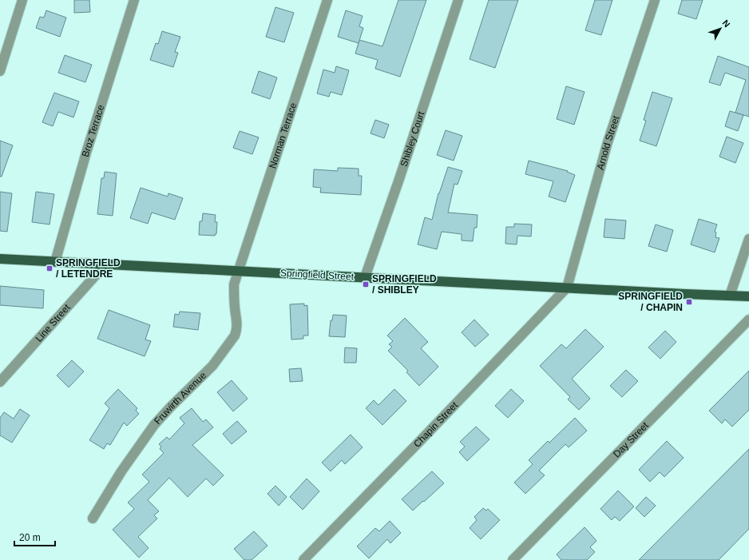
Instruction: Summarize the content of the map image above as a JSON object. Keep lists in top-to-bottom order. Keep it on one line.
{"streets":{"main road":["Springfield Street"],"street":["Broz Terrace","Norman Terrace","Shibley Court","Arnold Street","Line Street","Fruwirth Avenue","Chapin Street","Day Street"]},"crossings":[["Broz Terrace","Springfield Street"],["Norman Terrace","Springfield Street"],["Norman Terrace","Fruwirth Avenue"],["Shibley Court","Springfield Street"],["Arnold Street","Springfield Street"],["Arnold Street","Chapin Street"],["Springfield Street","Line Street"],["Springfield Street","Fruwirth Avenue"],["Springfield Street","Chapin Street"]],"places":{"transit":["SPRINGFIELD / LETENDRE","SPRINGFIELD / SHIBLEY","SPRINGFIELD / CHAPIN"]},"scale_bar":"20 m","north":"top right"}
